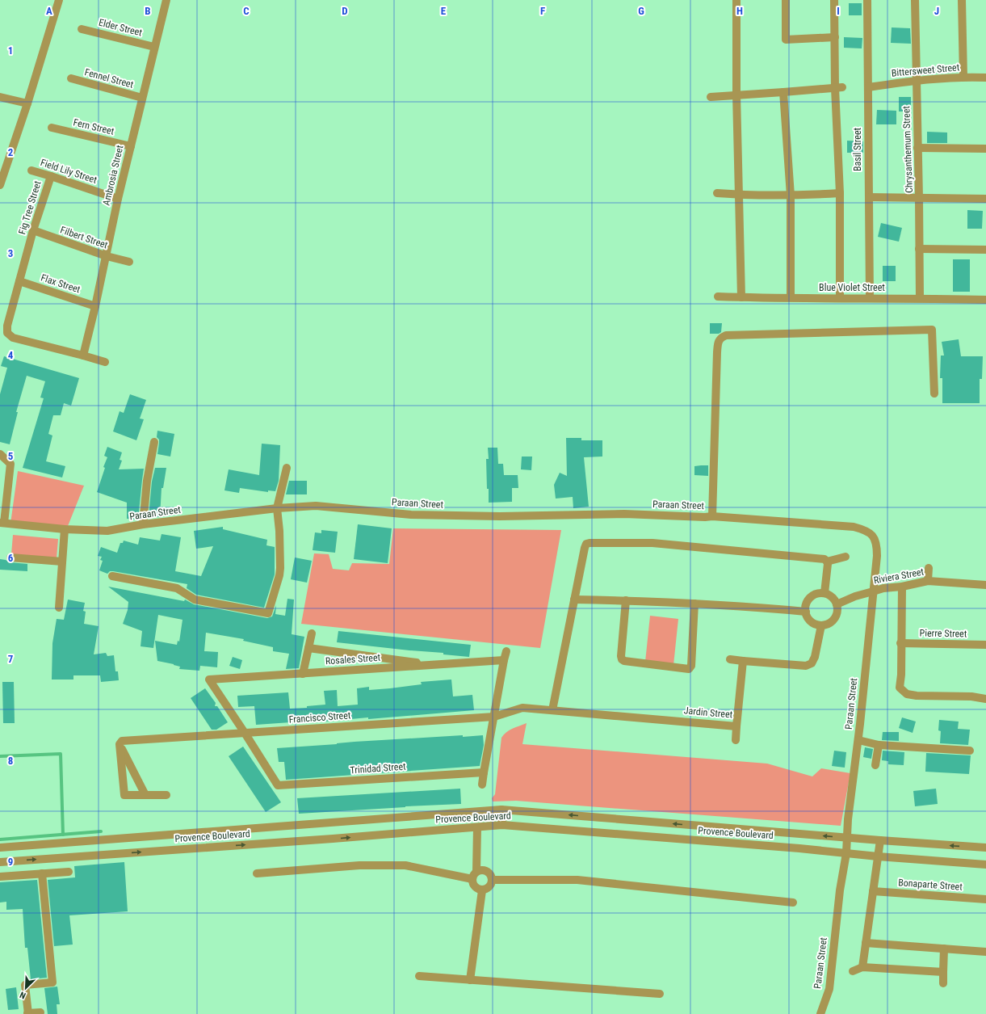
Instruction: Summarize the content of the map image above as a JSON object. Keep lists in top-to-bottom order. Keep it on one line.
{"streets":{"street":["Elder Street","Bittersweet Street","Fennel Street","Fern Street","Basil Street","Chrysanthemum Street","Field Lily Street","Ambrosia Street","Fig Tree Street","Filbert Street","Flax Street","Blue Violet Street","Paraan Street","Riviera Street","Pierre Street","Rosales Street","Jardin Street","Francisco Street","Trinidad Street","Provence Boulevard","Bonaparte Street"]},"crossings":[["Elder Street","Ambrosia Street"],["Bittersweet Street","Basil Street"],["Bittersweet Street","Chrysanthemum Street"],["Fennel Street","Ambrosia Street"],["Fern Street","Ambrosia Street"],["Basil Street","Blue Violet Street"],["Chrysanthemum Street","Blue Violet Street"],["Field Lily Street","Ambrosia Street"],["Field Lily Street","Fig Tree Street"],["Ambrosia Street","Fig Tree Street"],["Ambrosia Street","Filbert Street"],["Ambrosia Street","Flax Street"],["Fig Tree Street","Filbert Street"],["Fig Tree Street","Flax Street"],["Paraan Street","Riviera Street"],["Paraan Street","Provence Boulevard"],["Rosales Street","Francisco Street"],["Rosales Street","Trinidad Street"],["Jardin Street","Francisco Street"],["Francisco Street","Trinidad Street"]],"north":"bottom left","grid":{"columns":["A","B","C","D","E","F","G","H","I","J"],"rows":["1","2","3","4","5","6","7","8","9"]}}
